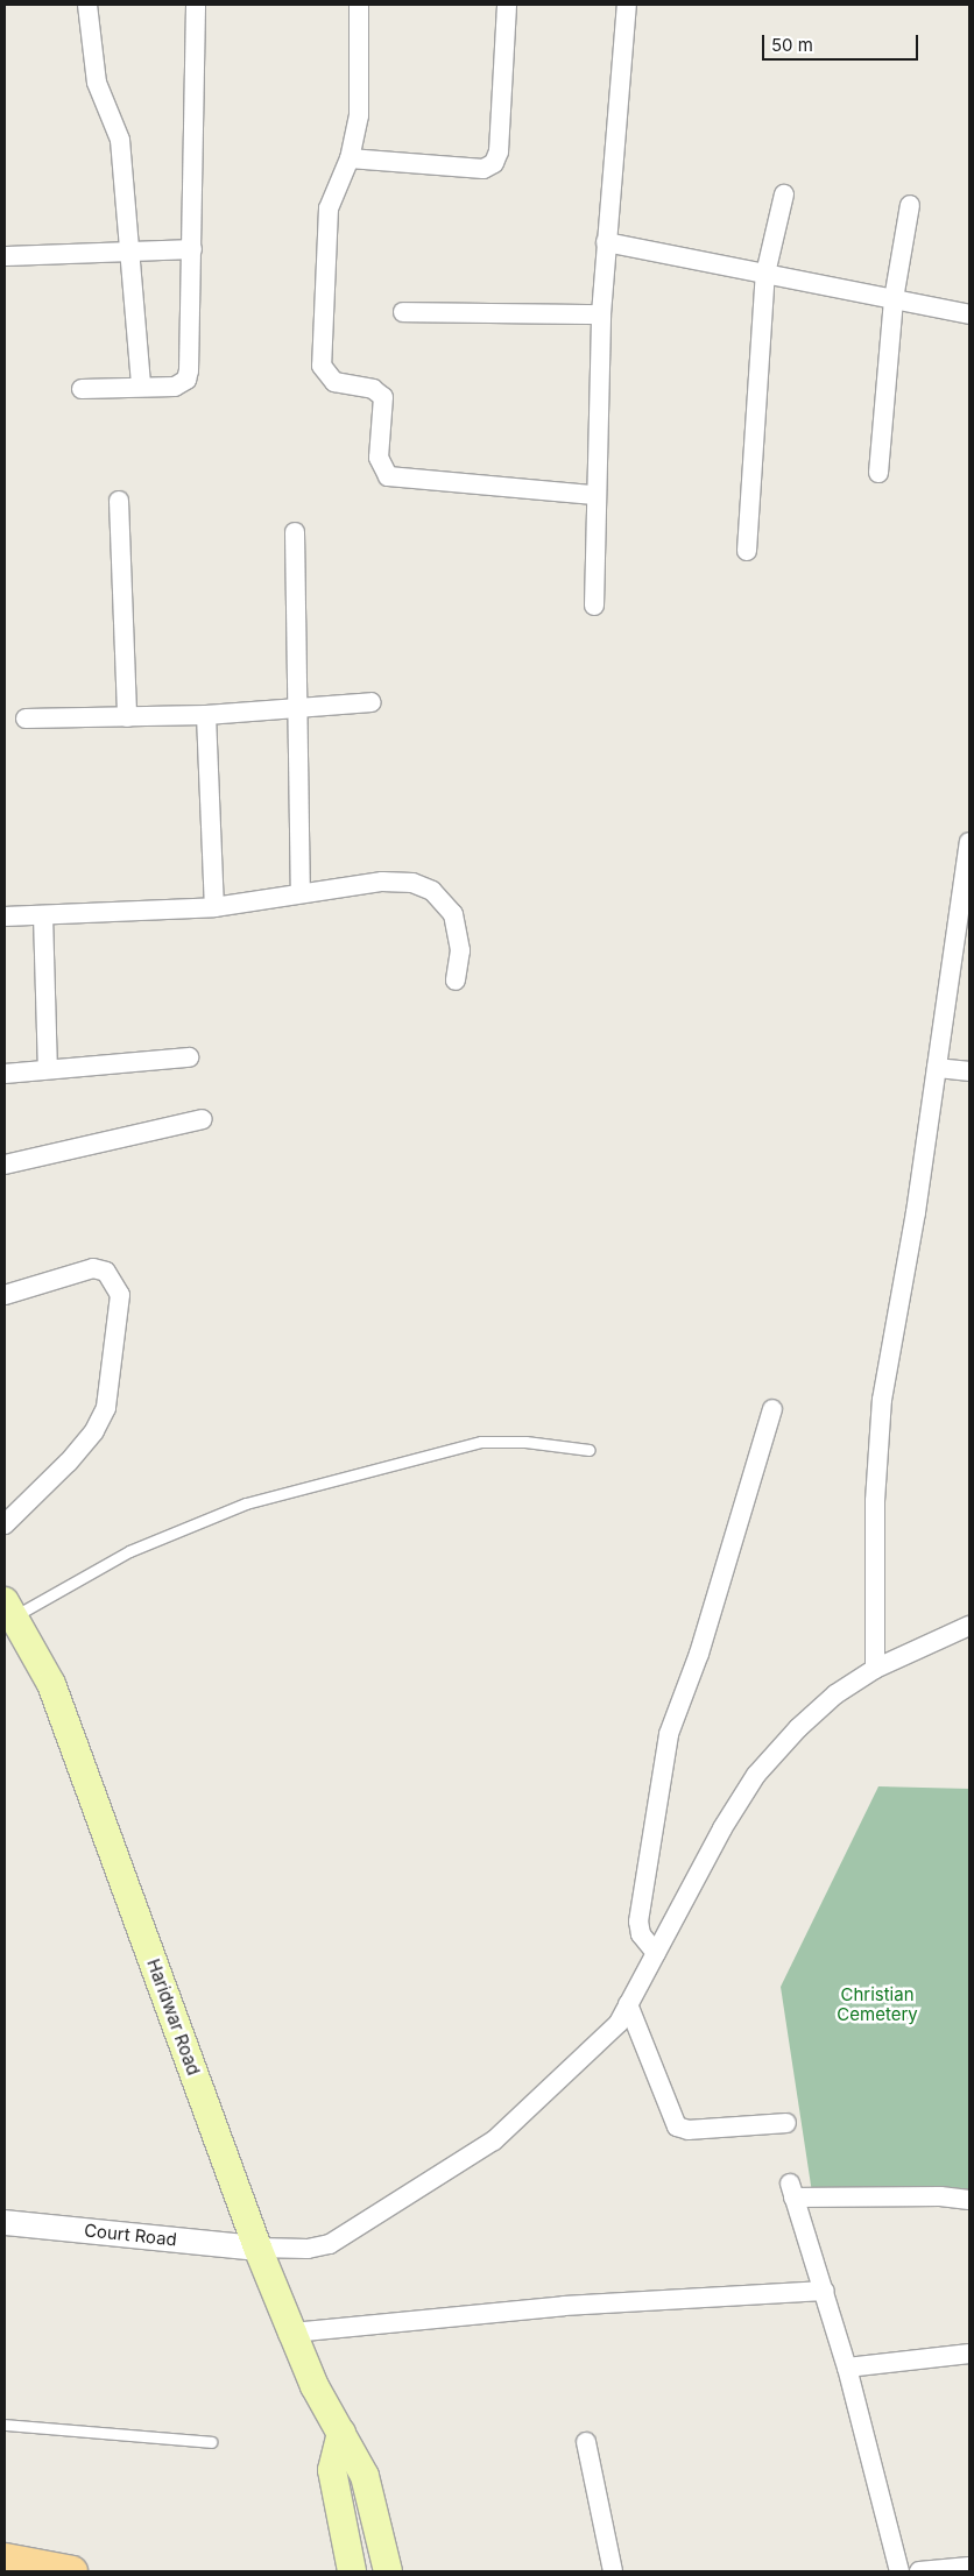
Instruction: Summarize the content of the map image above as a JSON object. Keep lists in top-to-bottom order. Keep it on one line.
{"streets":{"main road":["Haridwar Road"],"street":["Court Road"]},"crossings":[["Haridwar Road","Court Road"]],"parks":["Christian Cemetery"],"scale_bar":"50 m"}
